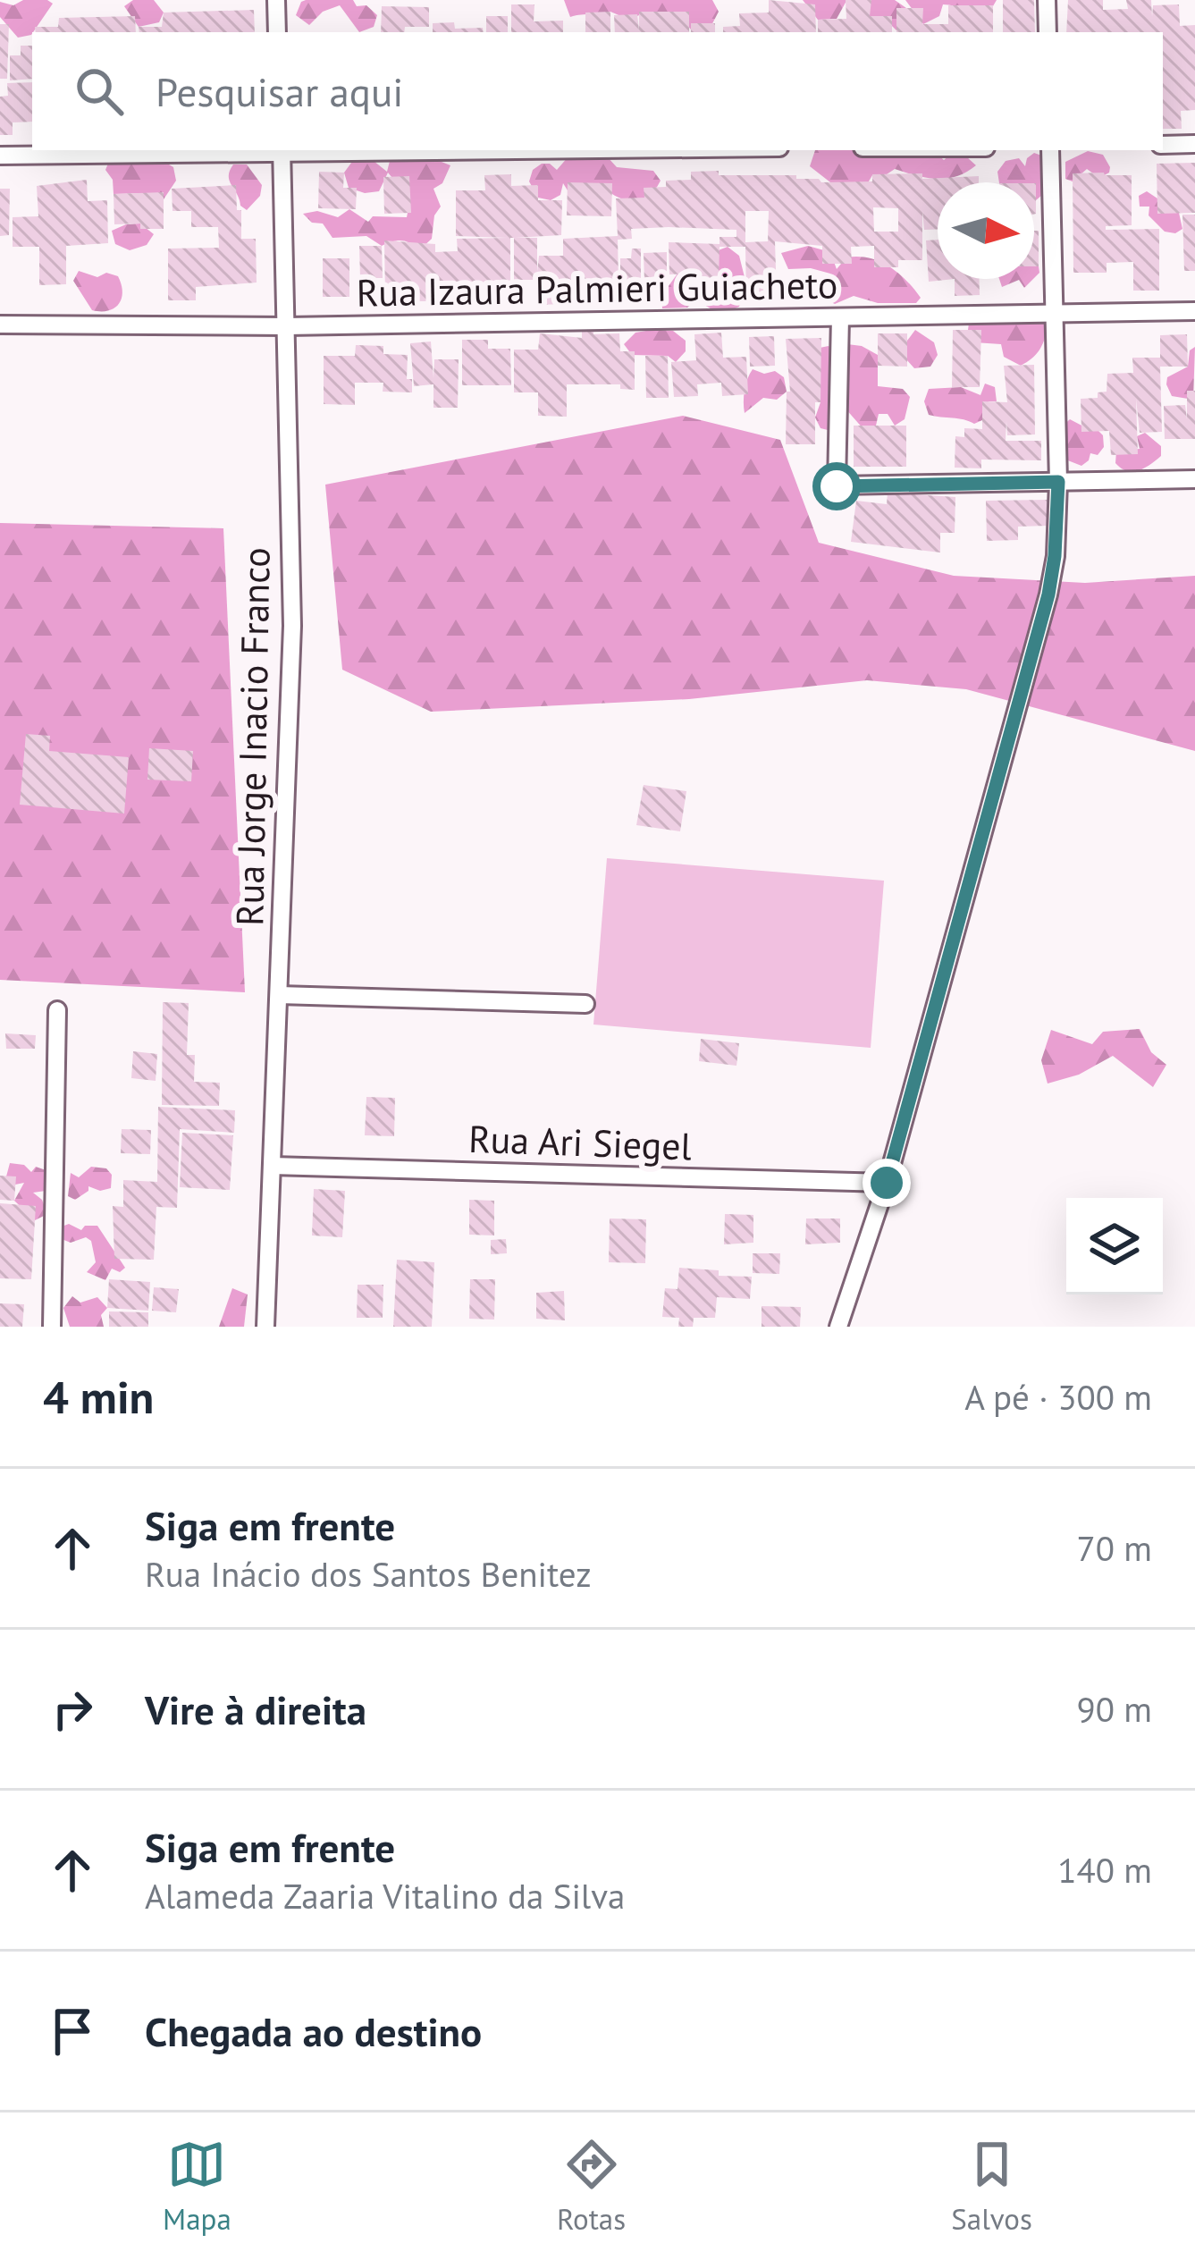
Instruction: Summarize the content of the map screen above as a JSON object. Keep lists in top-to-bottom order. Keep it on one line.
{"streets":{"street":["Rua Izaura Palmieri Guiacheto","Rua Jorge Inacio Franco","Rua Ari Siegel"]},"crossings":[["Rua Izaura Palmieri Guiacheto","Rua Jorge Inacio Franco"],["Rua Jorge Inacio Franco","Rua Ari Siegel"]],"north":"right","page":{"search":"Pesquisar aqui","heading":["4 min","A pé · 300 m"],"list":[["Siga em frente","Rua Inácio dos Santos Benitez","70 m"],["Vire à direita","90 m"],["Siga em frente","Alameda Zaaria Vitalino da Silva","140 m"],"Chegada ao destino"],"nav":["Mapa","Rotas","Salvos"]}}
